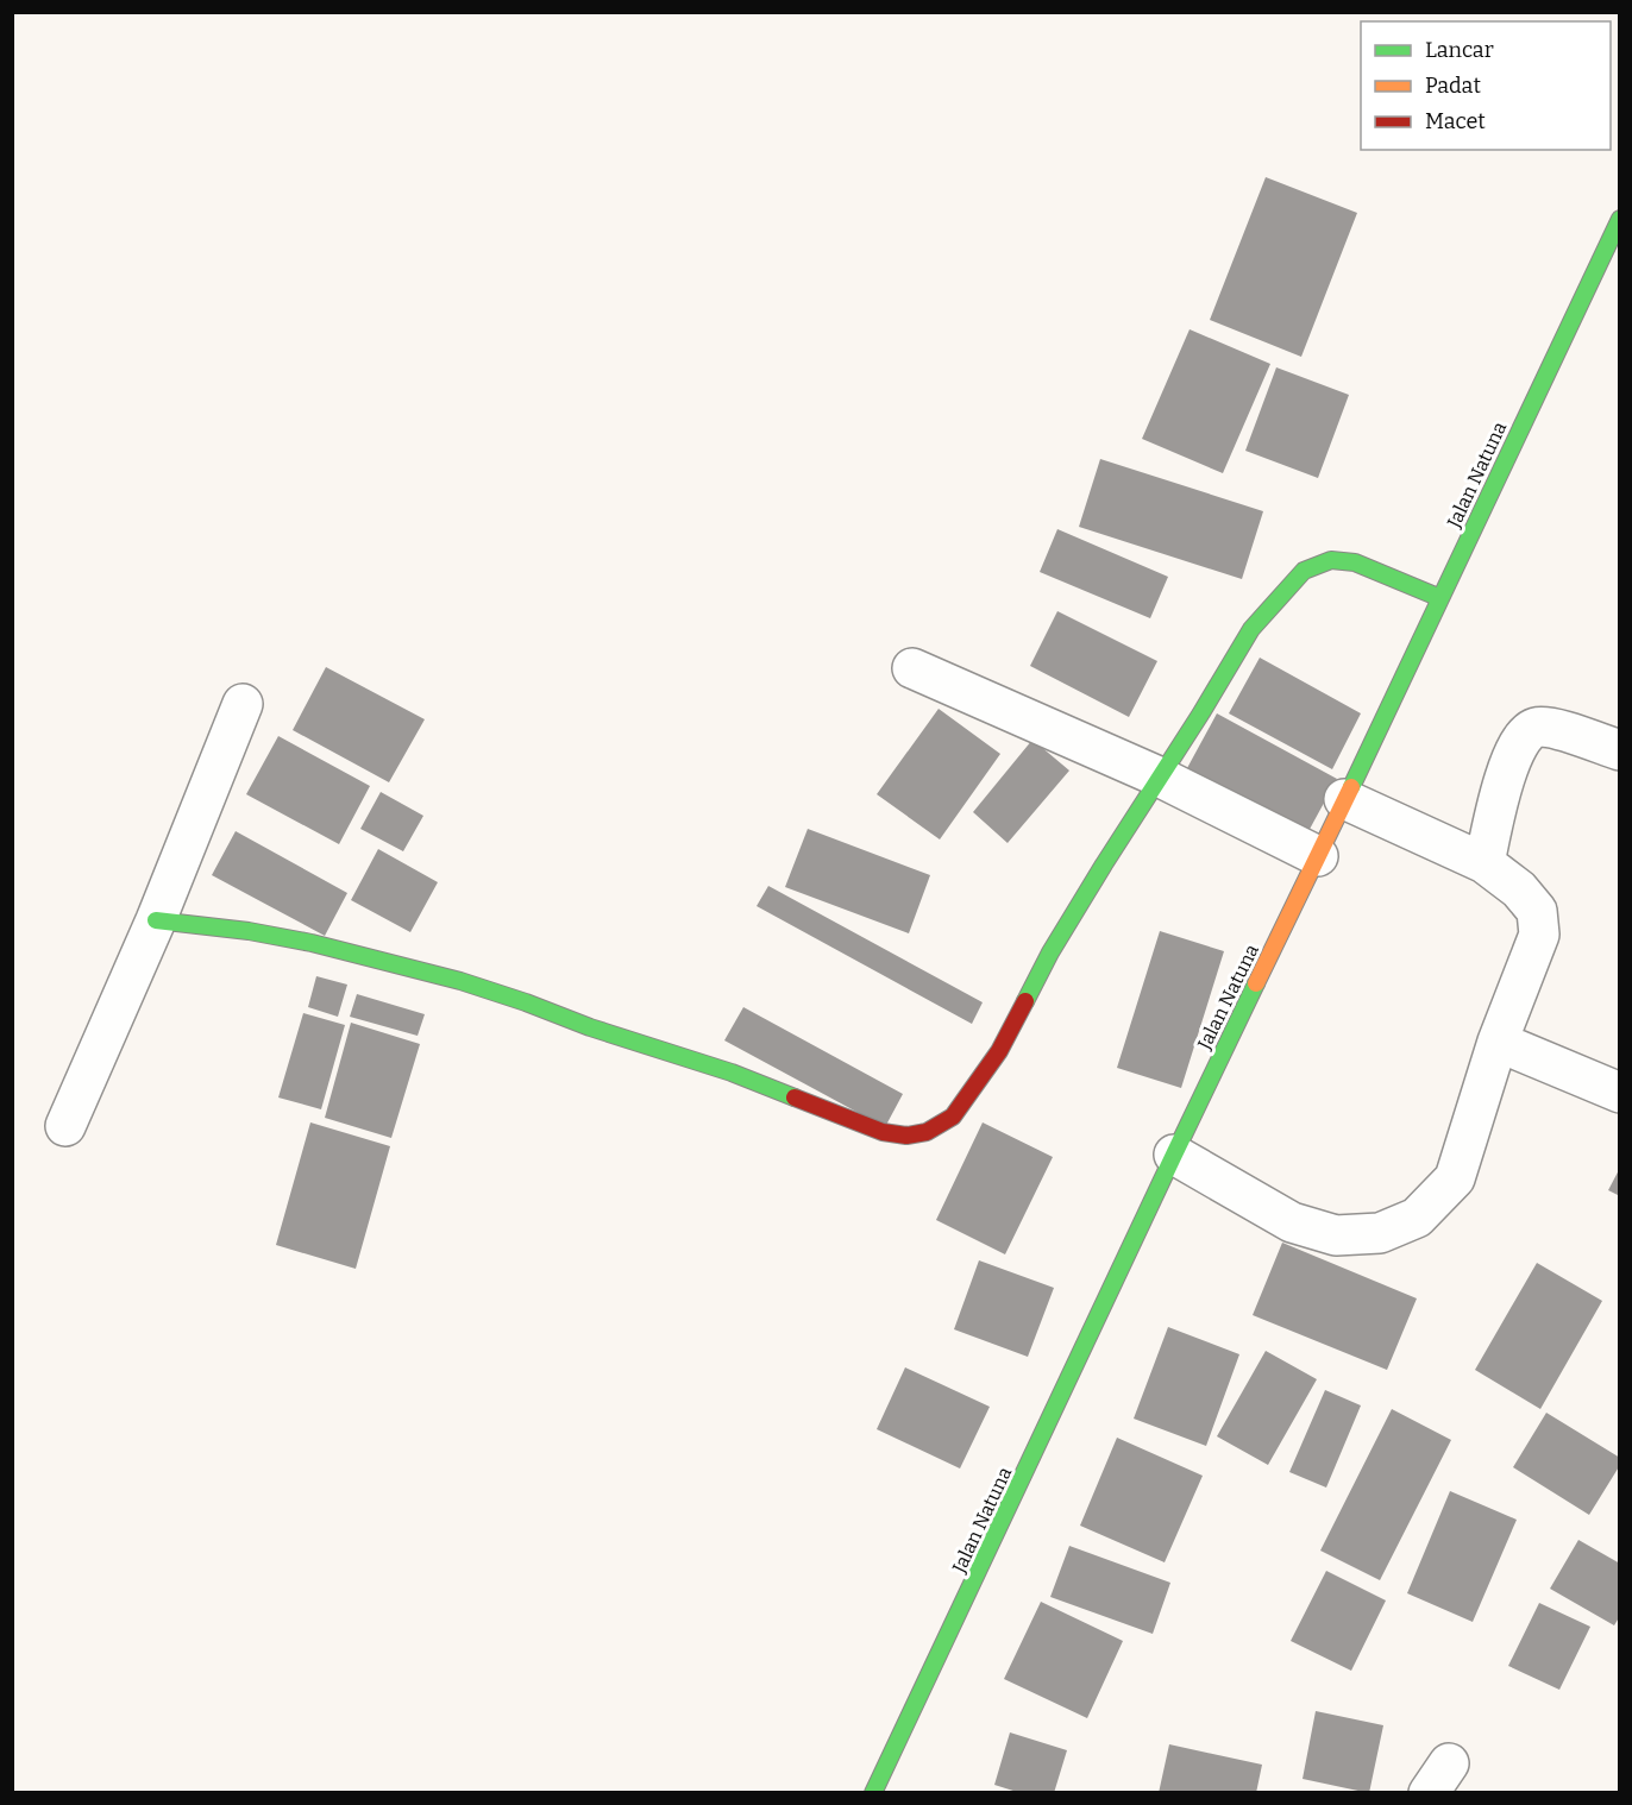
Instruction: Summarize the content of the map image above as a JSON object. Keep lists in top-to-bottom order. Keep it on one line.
{"streets":{"street":["Jalan Natuna"]},"legend":["Lancar","Padat","Macet"]}
